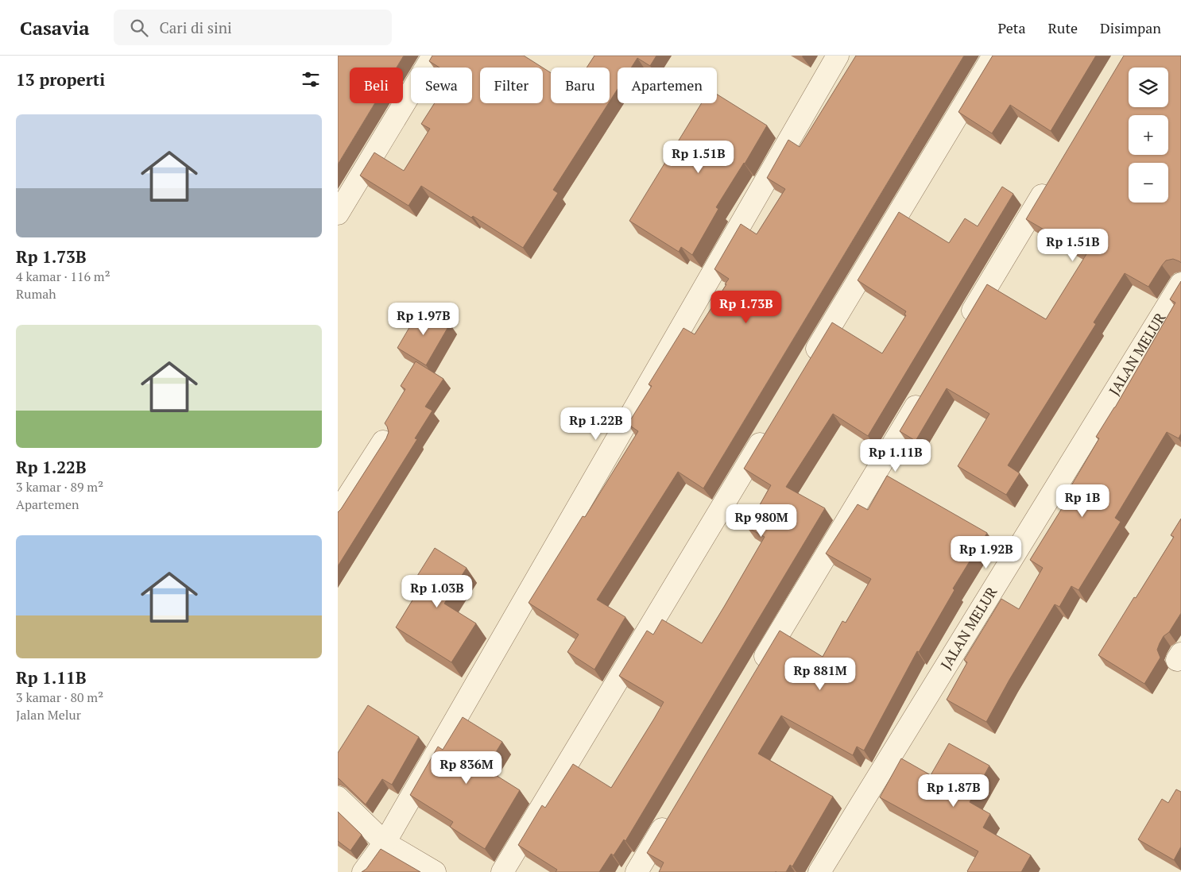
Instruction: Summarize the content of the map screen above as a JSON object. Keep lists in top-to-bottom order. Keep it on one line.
{"streets":{"street":["JALAN MELUR"]},"page":{"header":"Casavia","search":"Cari di sini","nav":["Peta","Rute","Disimpan"],"heading":"13 properti","map_buttons":["+","−"],"chip":["Beli","Sewa","Filter","Baru","Apartemen"],"list":[{"name":"Rp 1.73B","note":"4 kamar · 116 m² · Rumah"},{"name":"Rp 1.22B","note":"3 kamar · 89 m² · Apartemen"},{"name":"Rp 1.11B","note":"3 kamar · 80 m² · Jalan Melur"}],"price":["Rp 1.51B","Rp 1.51B","Rp 1.73B","Rp 1.97B","Rp 1.22B","Rp 1.11B","Rp 1B","Rp 980M","Rp 1.92B","Rp 1.03B","Rp 881M","Rp 836M","Rp 1.87B"]}}
